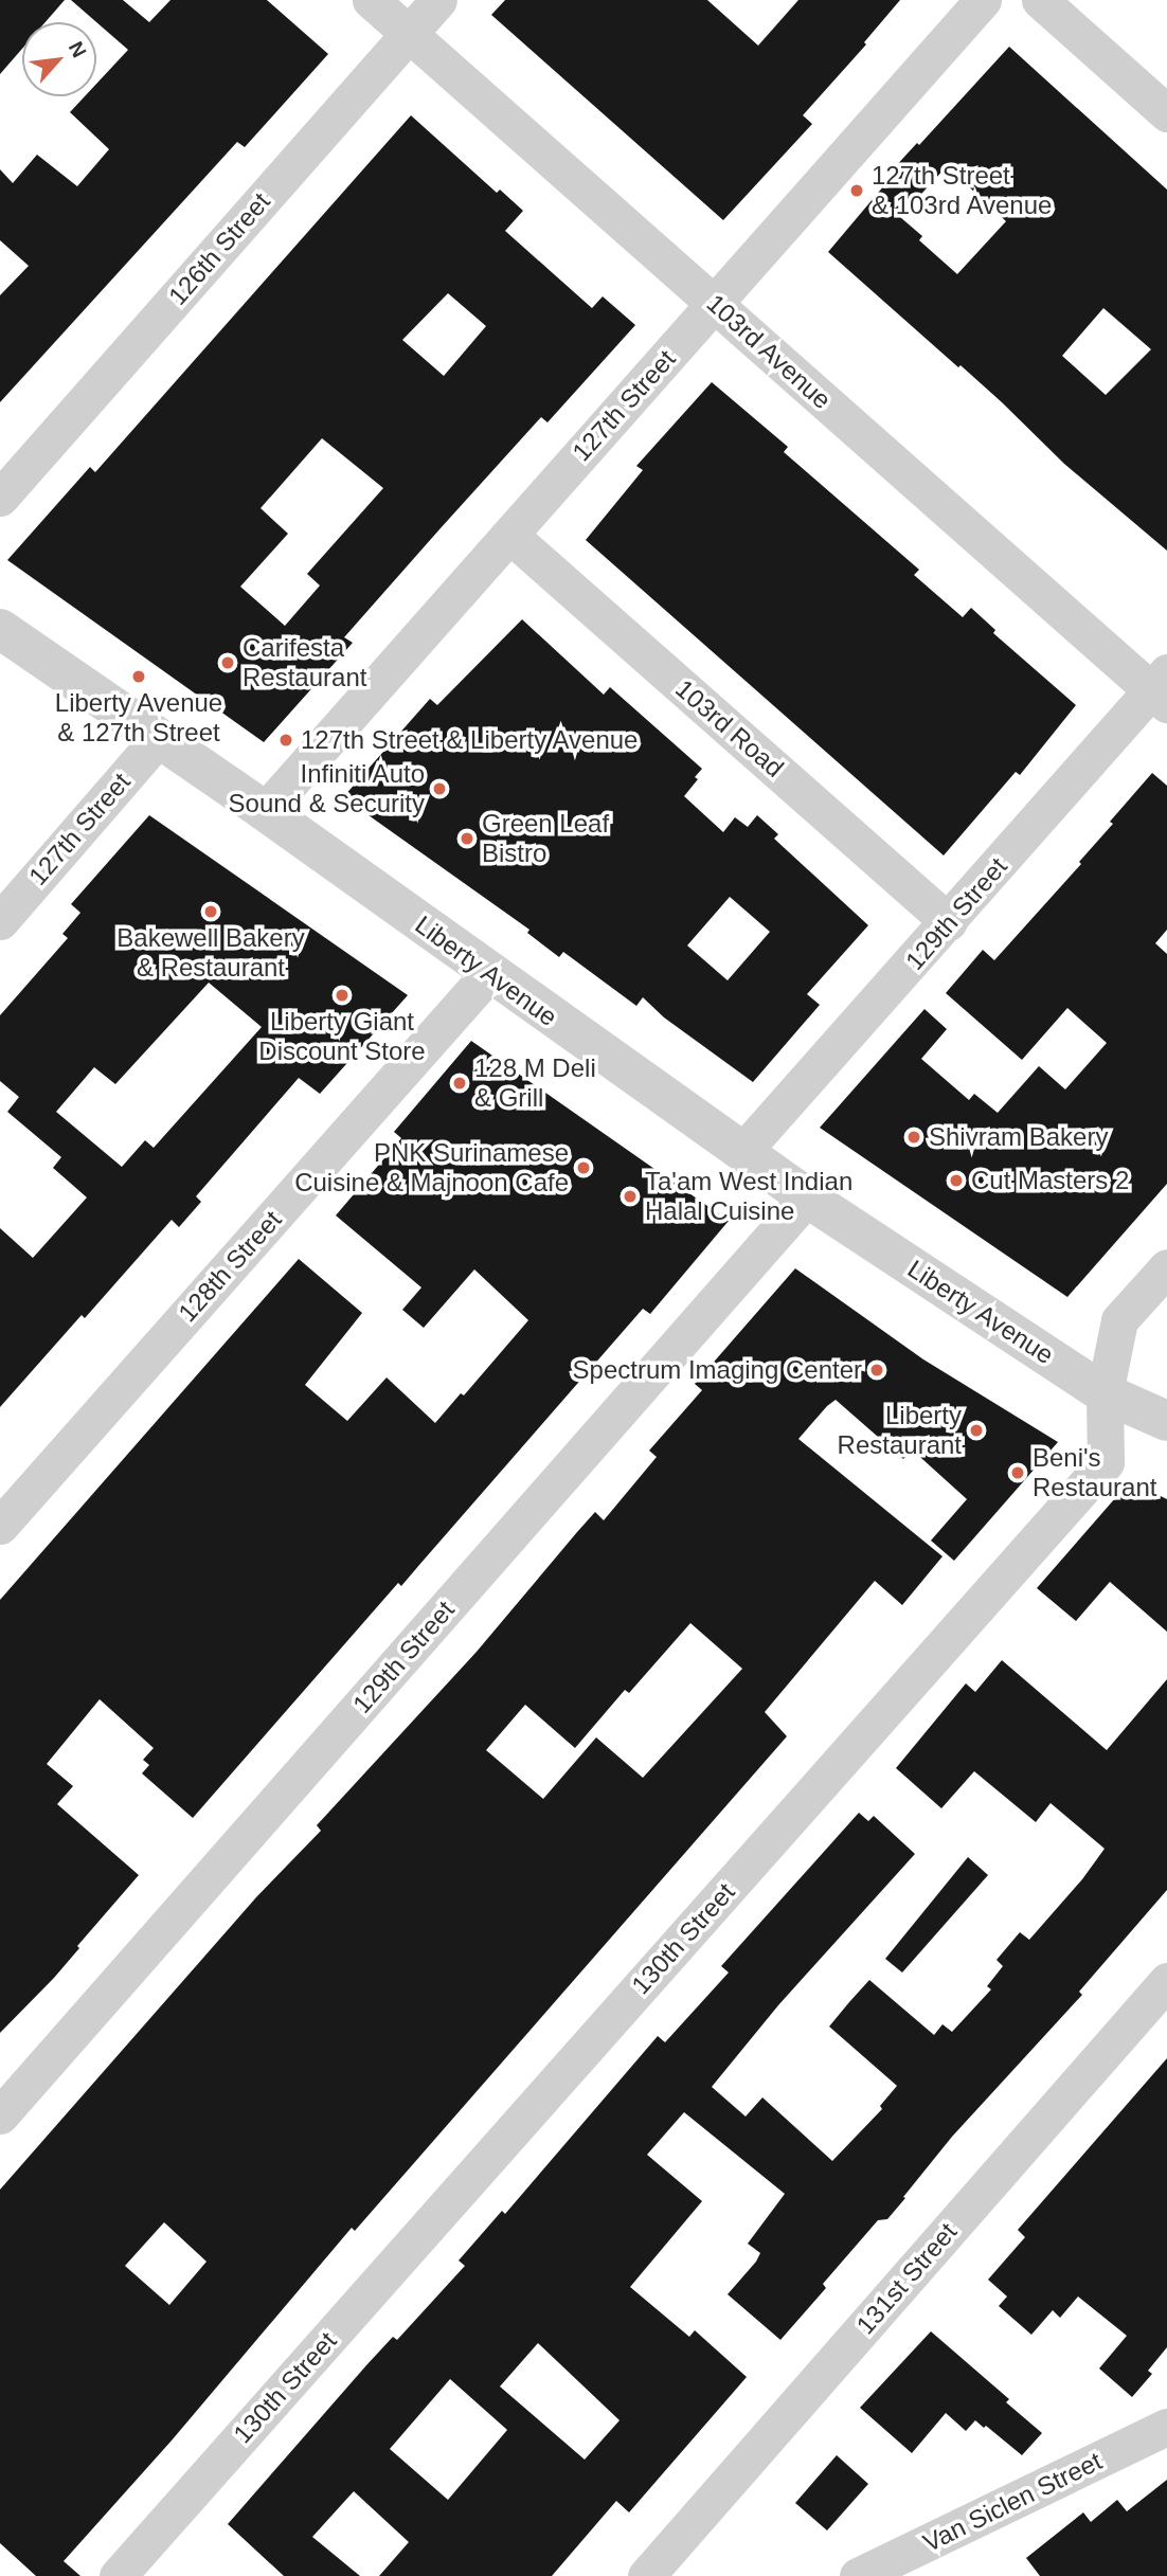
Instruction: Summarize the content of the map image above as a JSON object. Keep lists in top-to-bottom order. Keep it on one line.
{"streets":{"street":["126th Street","103rd Avenue","127th Street","103rd Road","129th Street","Liberty Avenue","128th Street","130th Street","131st Street","Van Siclen Street"]},"crossings":[["126th Street","103rd Avenue"],["103rd Avenue","127th Street"],["103rd Avenue","129th Street"],["127th Street","103rd Road"],["127th Street","Liberty Avenue"],["103rd Road","129th Street"],["129th Street","Liberty Avenue"],["Liberty Avenue","128th Street"],["Liberty Avenue","130th Street"]],"places":["127th Street & 103rd Avenue","Carifesta Restaurant","Liberty Avenue & 127th Street","127th Street & Liberty Avenue","Infiniti Auto Sound & Security","Green Leaf Bistro","Bakewell Bakery & Restaurant","Liberty Giant Discount Store","128 M Deli & Grill","Shivram Bakery","PNK Surinamese Cuisine & Majnoon Cafe","Cut Masters 2","Ta'am West Indian Halal Cuisine","Spectrum Imaging Center","Liberty Restaurant","Beni's Restaurant"],"north":"top right"}
